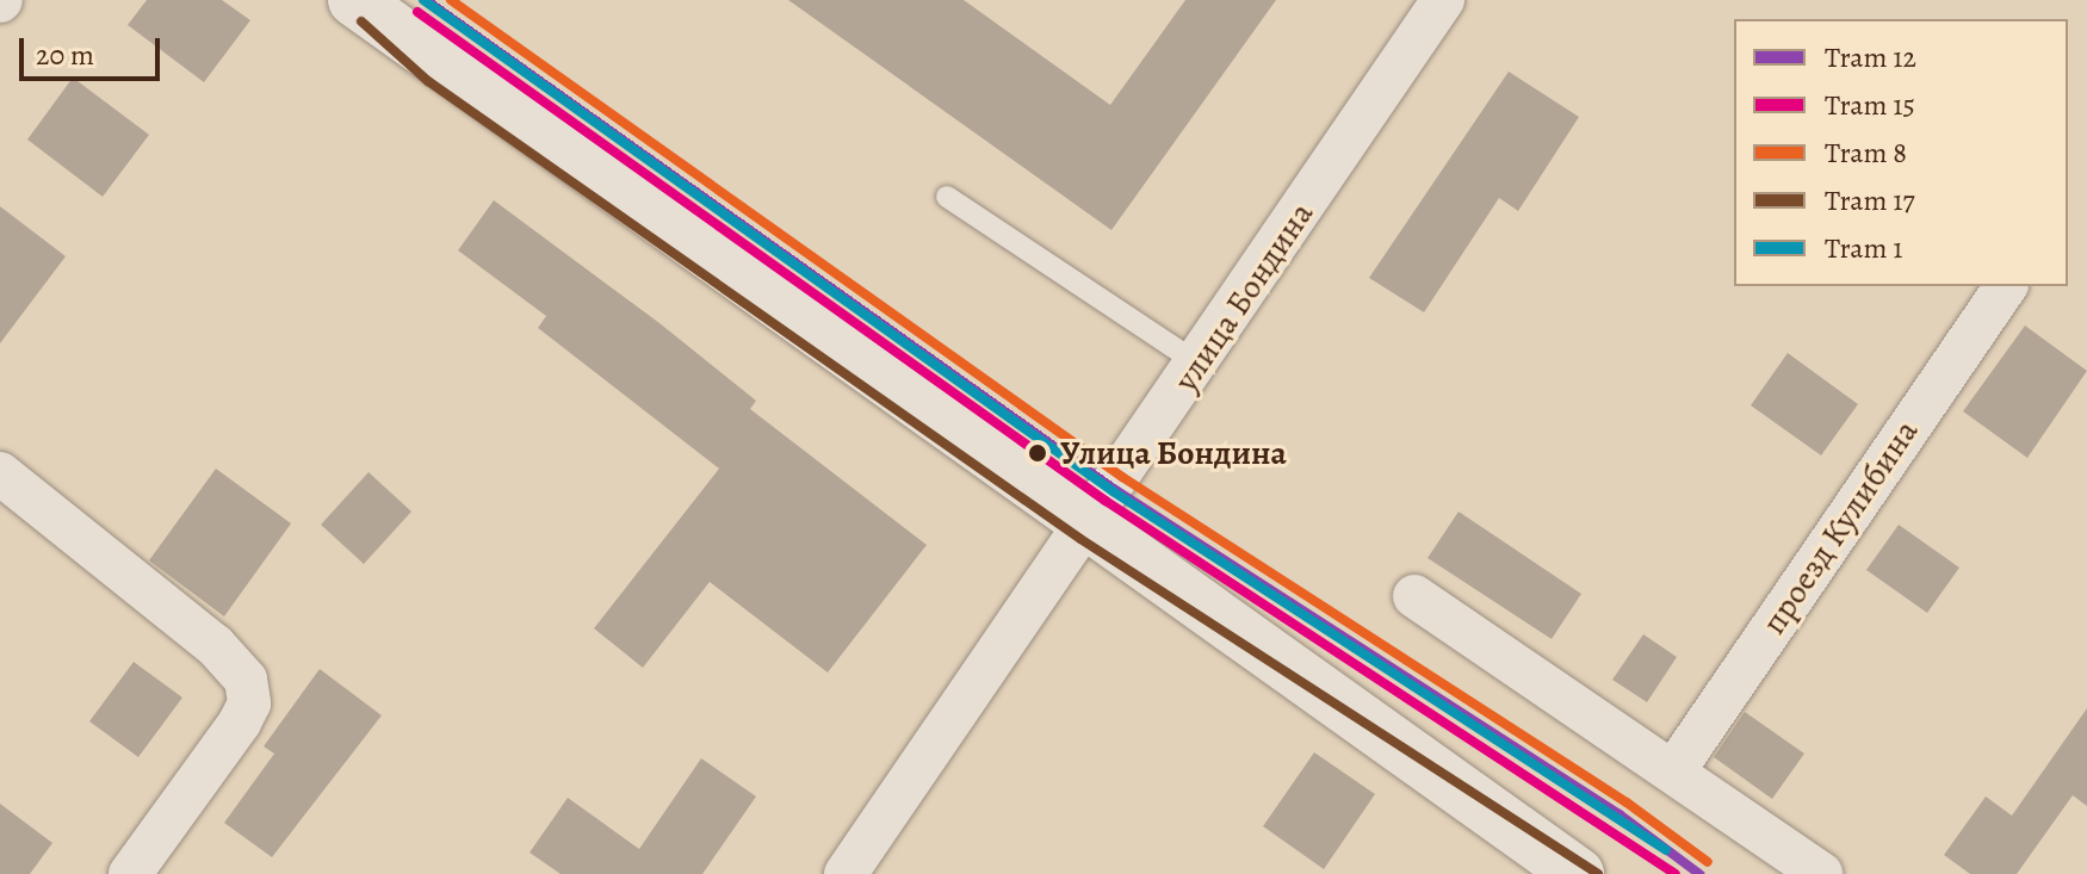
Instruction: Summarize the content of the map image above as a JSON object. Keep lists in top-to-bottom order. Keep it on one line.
{"streets":{"street":["улица Бондина","проезд Кулибина"]},"places":["Улица Бондина"],"lines":["tram line 12","tram line 8","tram line 1","tram line 15","tram line 17"],"legend":["Tram 12","Tram 15","Tram 8","Tram 17","Tram 1"],"scale_bar":"20 m"}
